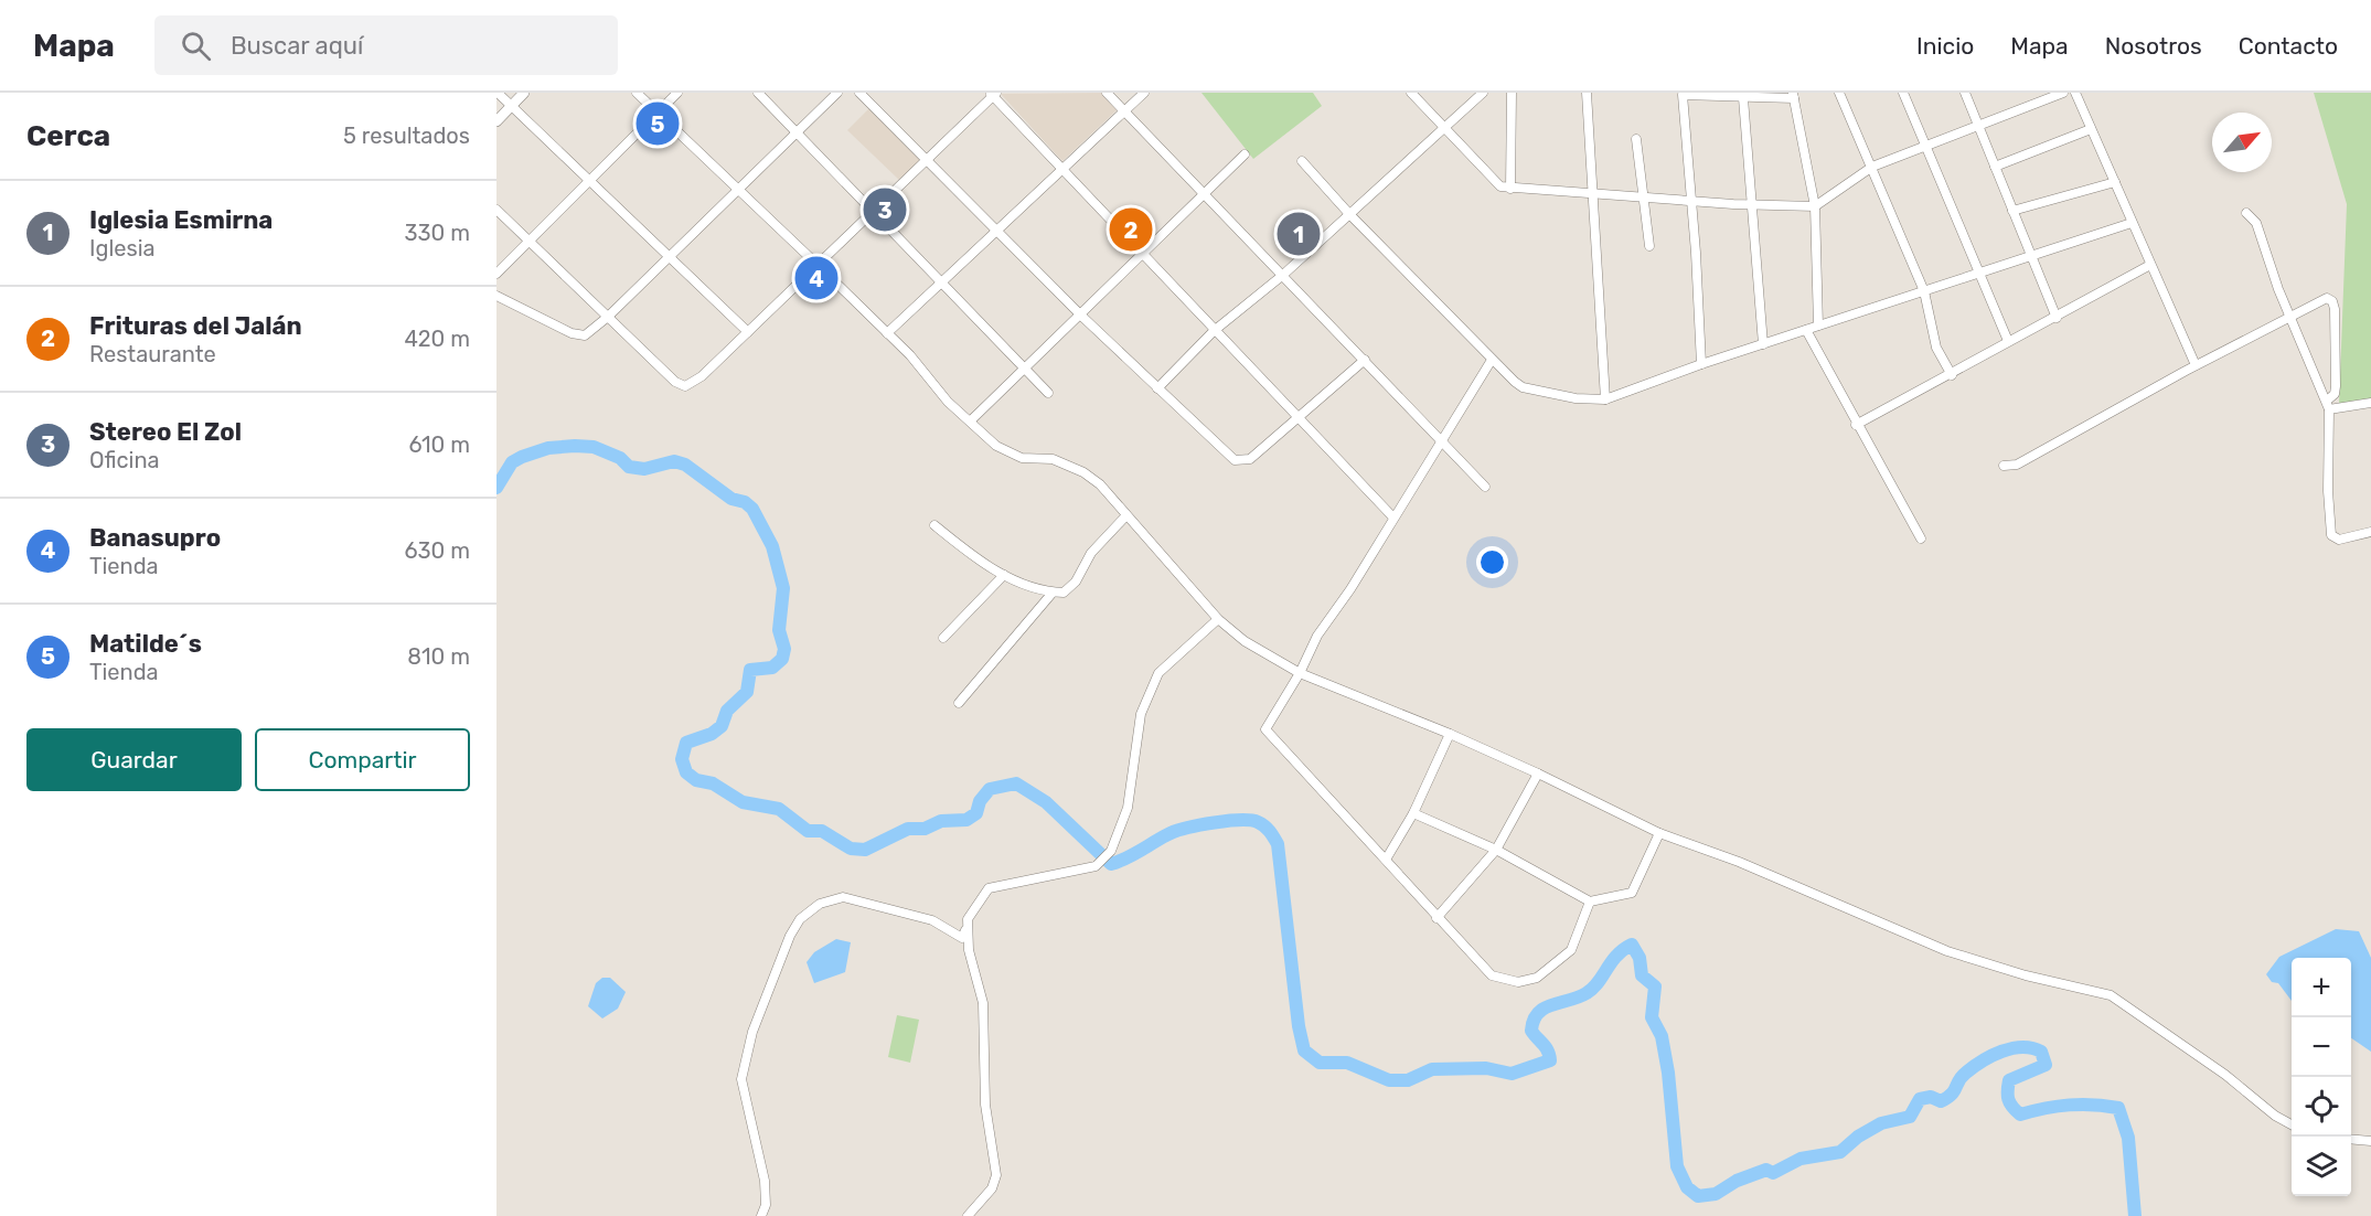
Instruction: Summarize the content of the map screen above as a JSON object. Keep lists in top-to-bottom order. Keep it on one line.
{"north":"top right","page":{"header":"Mapa","search":"Buscar aquí","nav":["Inicio","Mapa","Nosotros","Contacto"],"heading":["Cerca","5 resultados"],"pins":["5","3","2","1","4"],"list":[{"mark":"1","name":"Iglesia Esmirna","note":"Iglesia","value":"330 m"},{"mark":"2","name":"Frituras del Jalán","note":"Restaurante","value":"420 m"},{"mark":"3","name":"Stereo El Zol","note":"Oficina","value":"610 m"},{"mark":"4","name":"Banasupro","note":"Tienda","value":"630 m"},{"mark":"5","name":"Matilde´s","note":"Tienda","value":"810 m"}],"buttons":["Guardar","Compartir"],"map_buttons":["+","−"]}}
